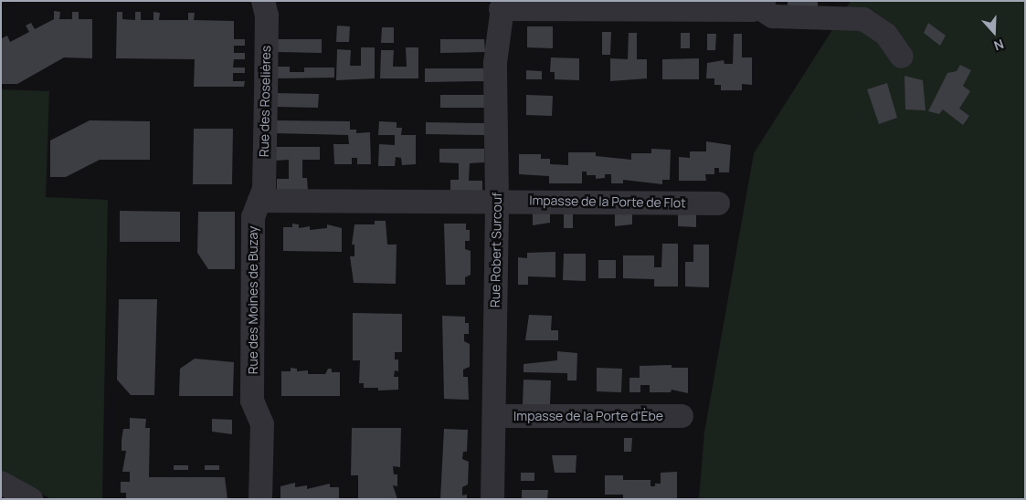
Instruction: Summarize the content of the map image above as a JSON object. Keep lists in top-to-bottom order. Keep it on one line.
{"streets":{"street":["Rue des Roselières","Impasse de la Porte de Flot","Rue Robert Surcouf","Rue des Moines de Buzay","Impasse de la Porte d'Èbe"]},"crossings":[["Rue des Roselières","Rue des Moines de Buzay"],["Impasse de la Porte de Flot","Rue Robert Surcouf"],["Rue Robert Surcouf","Impasse de la Porte d'Èbe"]],"north":"bottom"}
